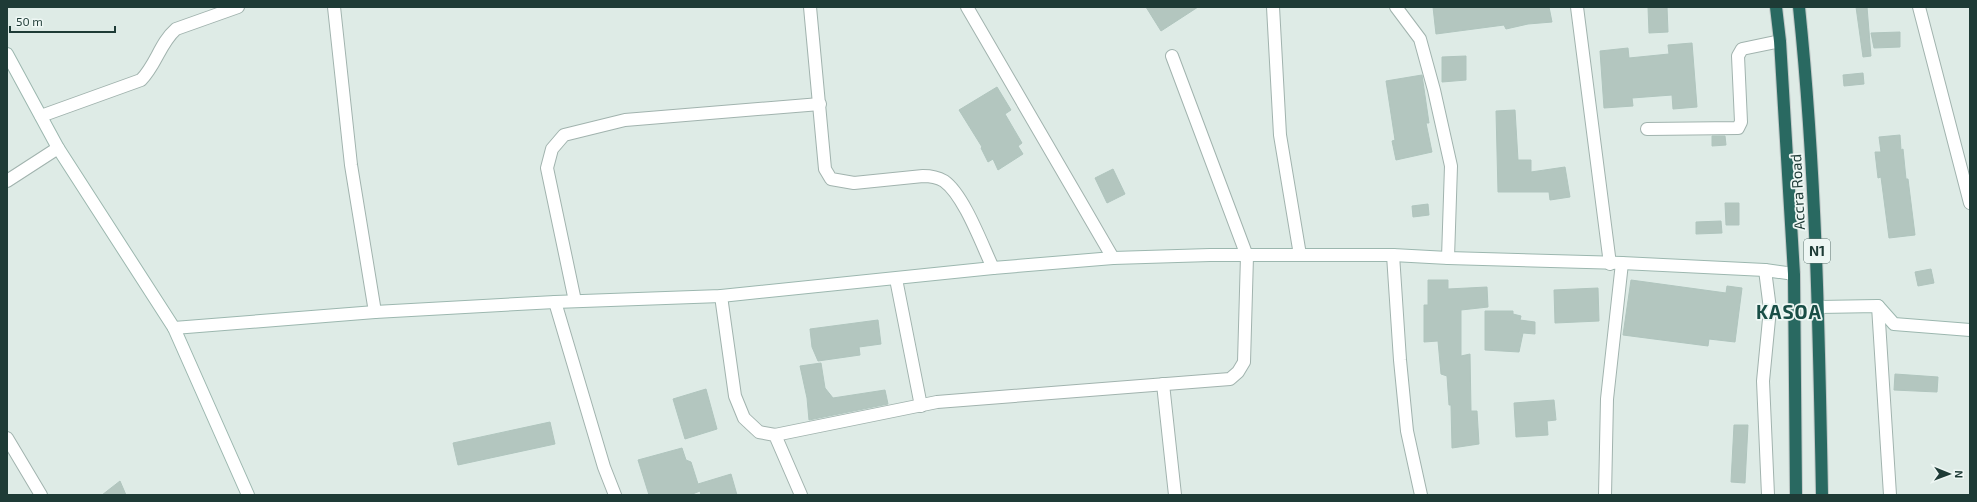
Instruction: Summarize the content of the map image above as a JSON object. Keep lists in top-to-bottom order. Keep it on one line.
{"streets":{"highway":["Accra Road","N1"]},"districts":["KASOA"],"scale_bar":"50 m","north":"right"}
